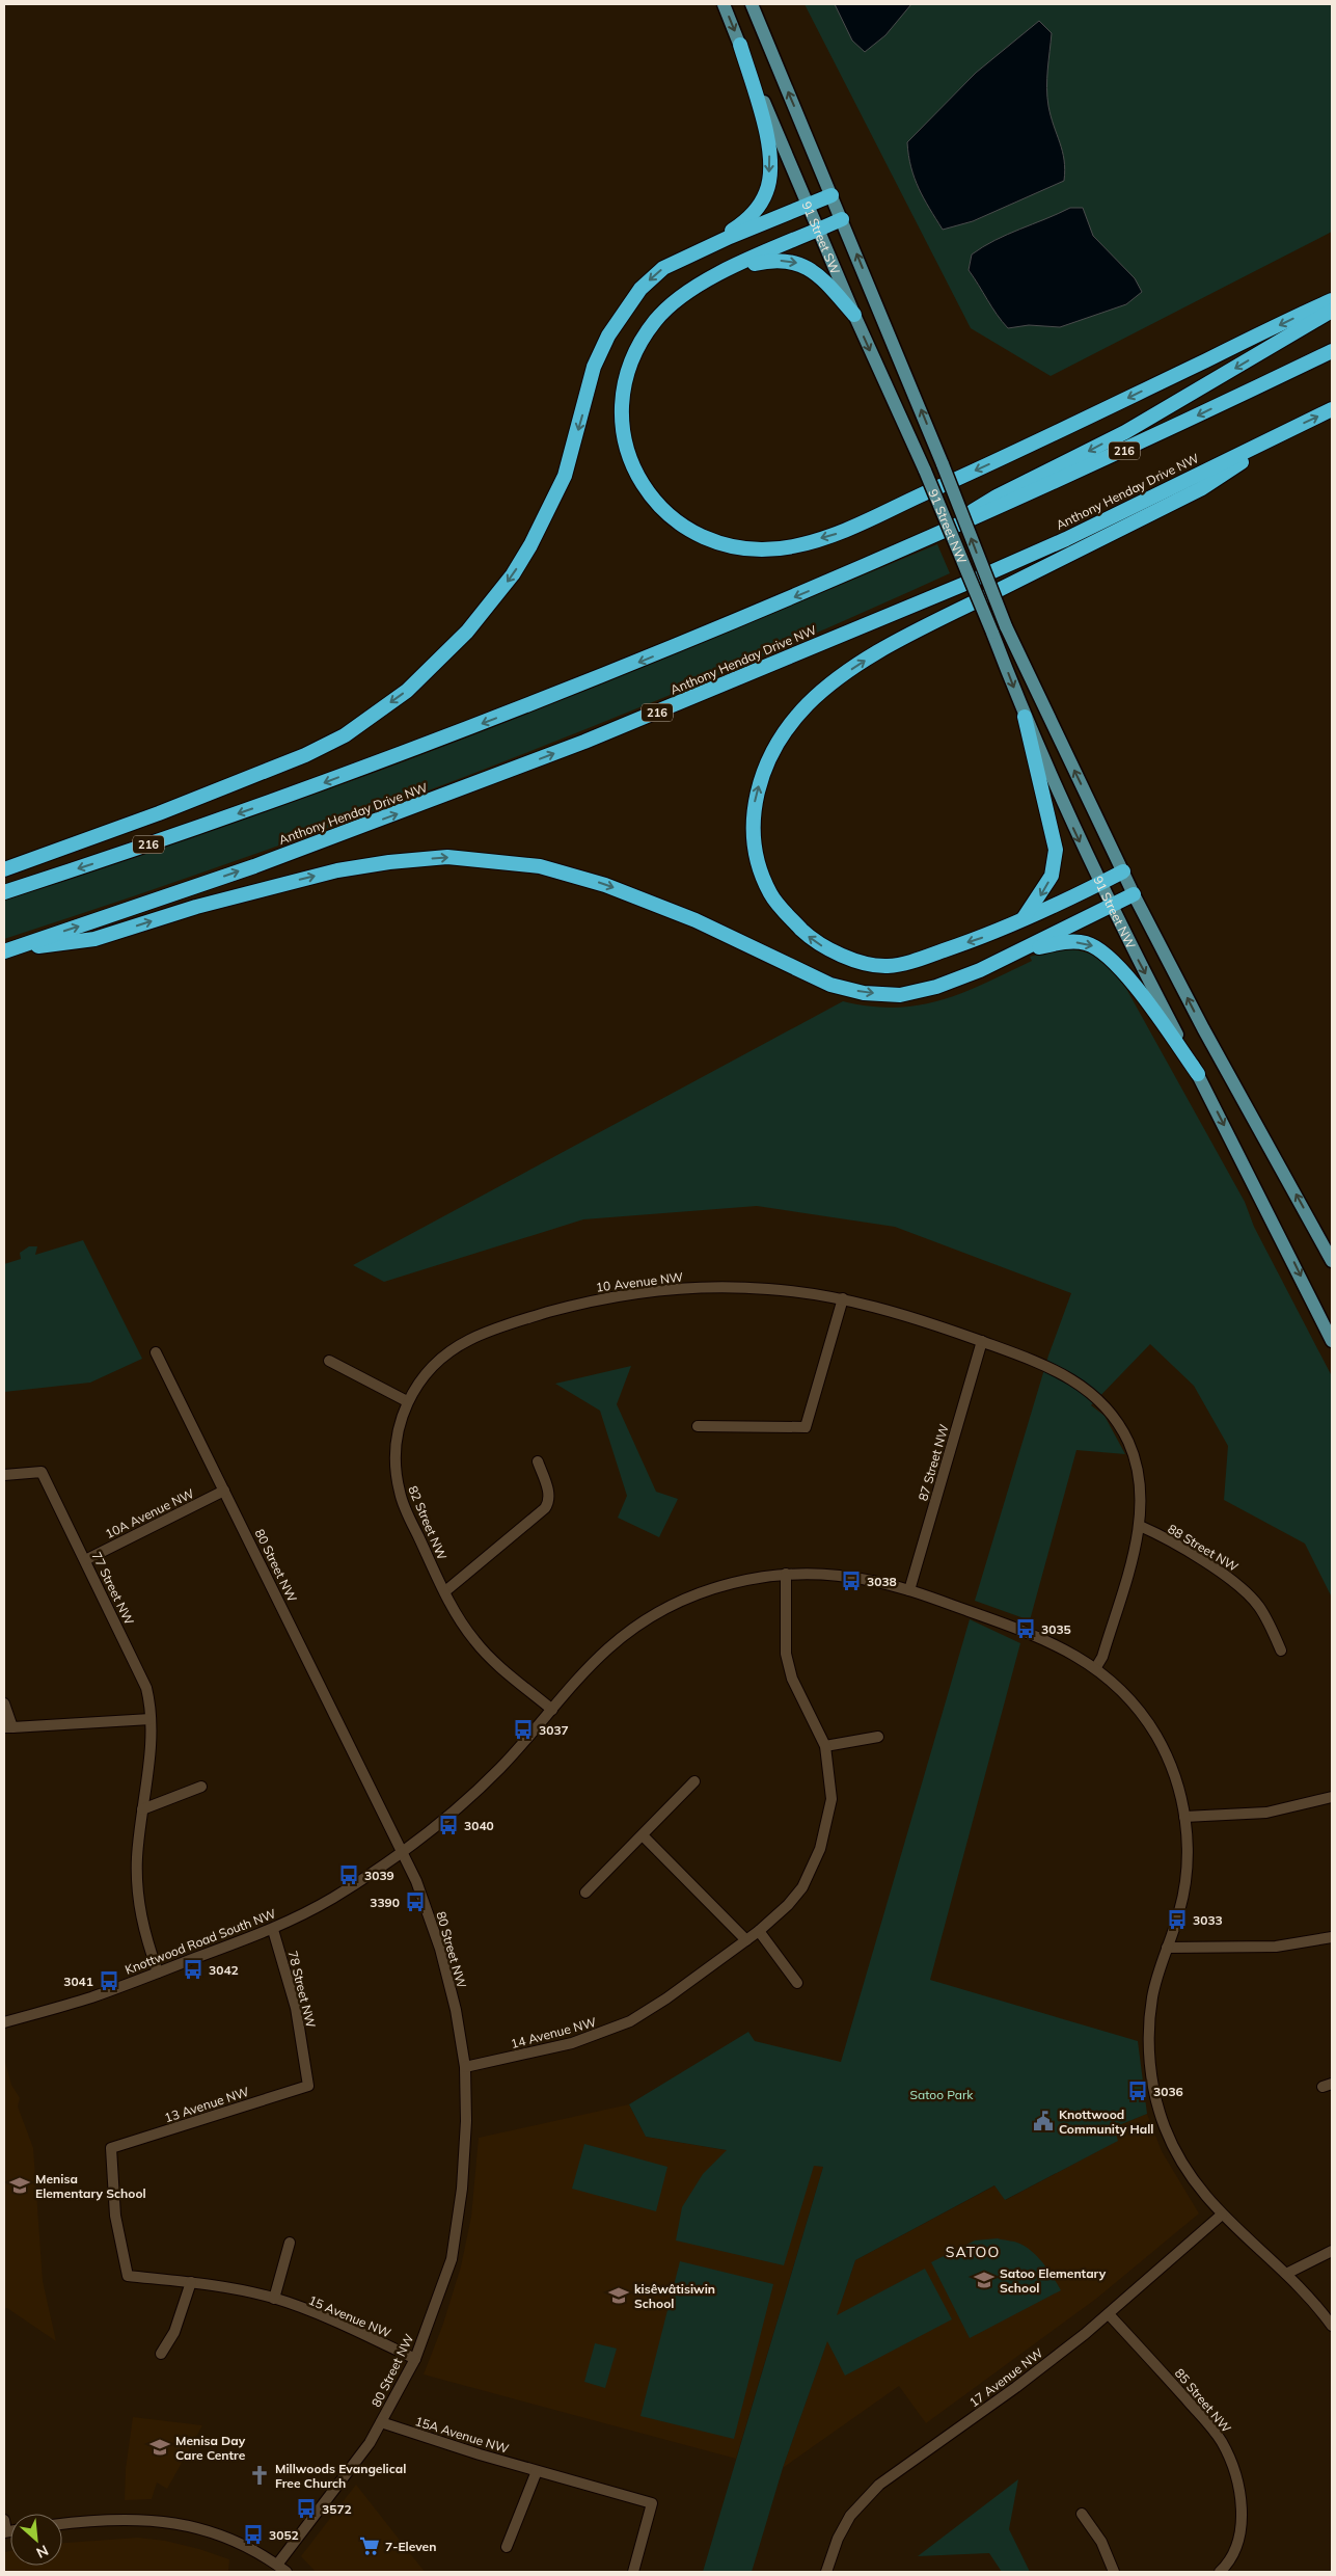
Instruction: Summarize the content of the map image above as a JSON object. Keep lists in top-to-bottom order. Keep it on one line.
{"streets":{"highway":["216","Anthony Henday Drive NW"],"main road":["91 Street SW","91 Street NW"],"street":["10 Avenue NW","87 Street NW","10A Avenue NW","82 Street NW","88 Street NW","80 Street NW","77 Street NW","Knottwood Road South NW","78 Street NW","14 Avenue NW","13 Avenue NW","15 Avenue NW","17 Avenue NW","85 Street NW","15A Avenue NW"]},"crossings":[["91 Street SW","91 Street NW"],["10 Avenue NW","87 Street NW"],["10 Avenue NW","82 Street NW"],["10 Avenue NW","88 Street NW"],["87 Street NW","Knottwood Road South NW"],["10A Avenue NW","80 Street NW"],["10A Avenue NW","77 Street NW"],["82 Street NW","Knottwood Road South NW"],["80 Street NW","Knottwood Road South NW"],["80 Street NW","14 Avenue NW"],["80 Street NW","15 Avenue NW"],["80 Street NW","15A Avenue NW"],["77 Street NW","Knottwood Road South NW"],["Knottwood Road South NW","78 Street NW"],["Knottwood Road South NW","17 Avenue NW"],["78 Street NW","13 Avenue NW"],["13 Avenue NW","15 Avenue NW"],["17 Avenue NW","85 Street NW"]],"districts":["SATOO"],"parks":["Satoo Park"],"places":{"bus stop":["3038","3035","3037","3040","3039","3390","3033","3042","3041","3036","3572","3052"],"public building":["Knottwood Community Hall"],"school or university":["Menisa Elementary School","Satoo Elementary School","kisêwâtisiwin School","Menisa Day Care Centre"],"church":["Millwoods Evangelical Free Church"],"supermarket":["7-Eleven"]},"north":"bottom right"}
